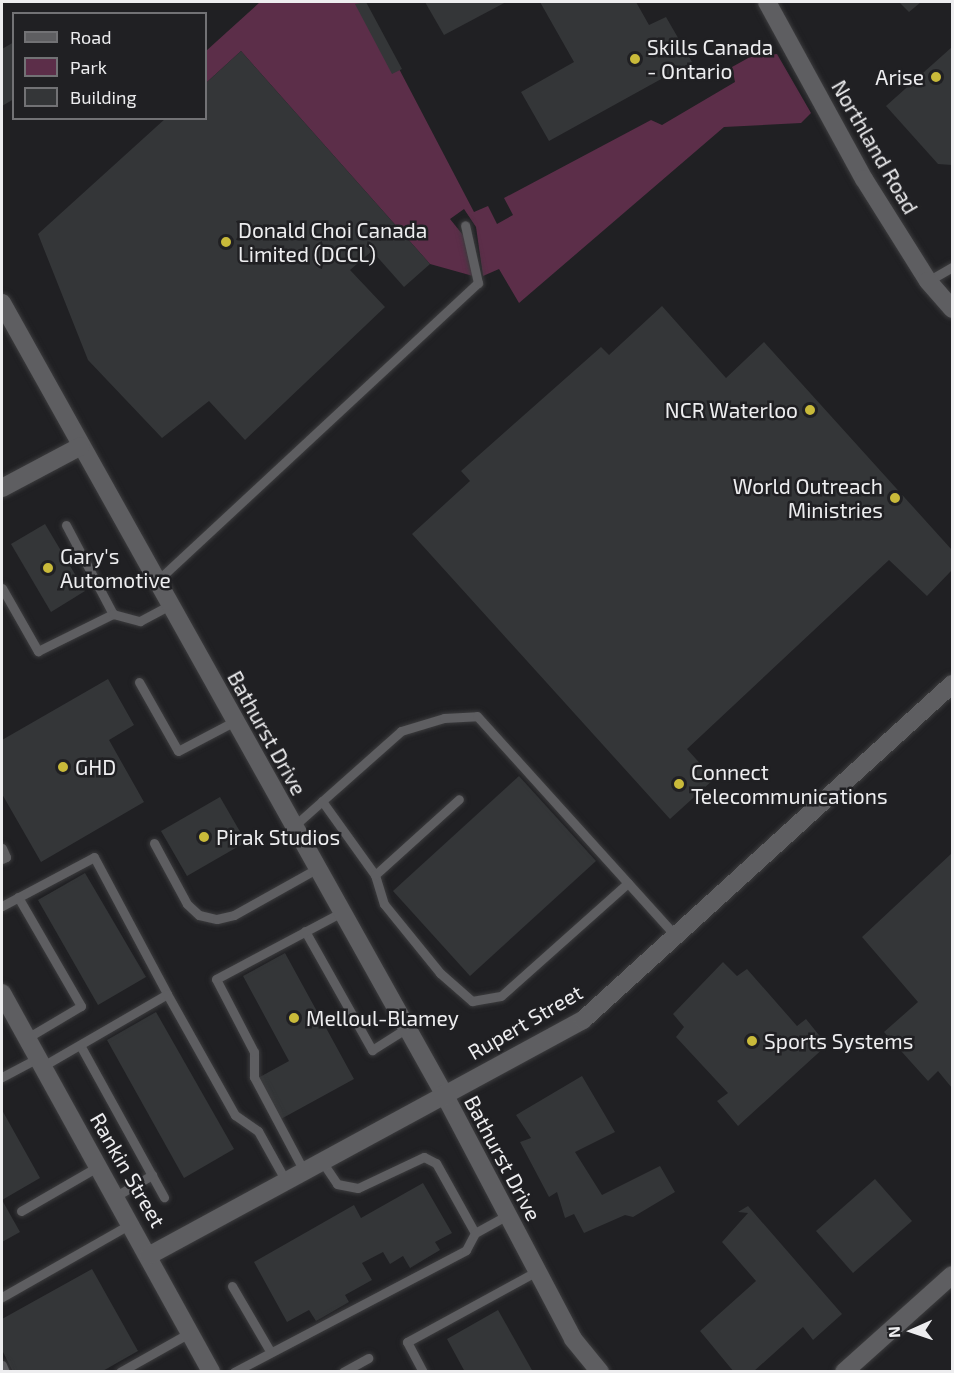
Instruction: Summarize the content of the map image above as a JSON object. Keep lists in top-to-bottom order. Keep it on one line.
{"streets":{"street":["Northland Road","Bathurst Drive","Rupert Street","Rankin Street"]},"crossings":[["Bathurst Drive","Rupert Street"],["Rupert Street","Rankin Street"]],"places":["Skills Canada - Ontario","Arise","Donald Choi Canada Limited (DCCL)","NCR Waterloo","World Outreach Ministries","Gary's Automotive","GHD","Connect Telecommunications","Pirak Studios","Melloul-Blamey","Sports Systems"],"legend":["Road","Park","Building"],"north":"left"}
